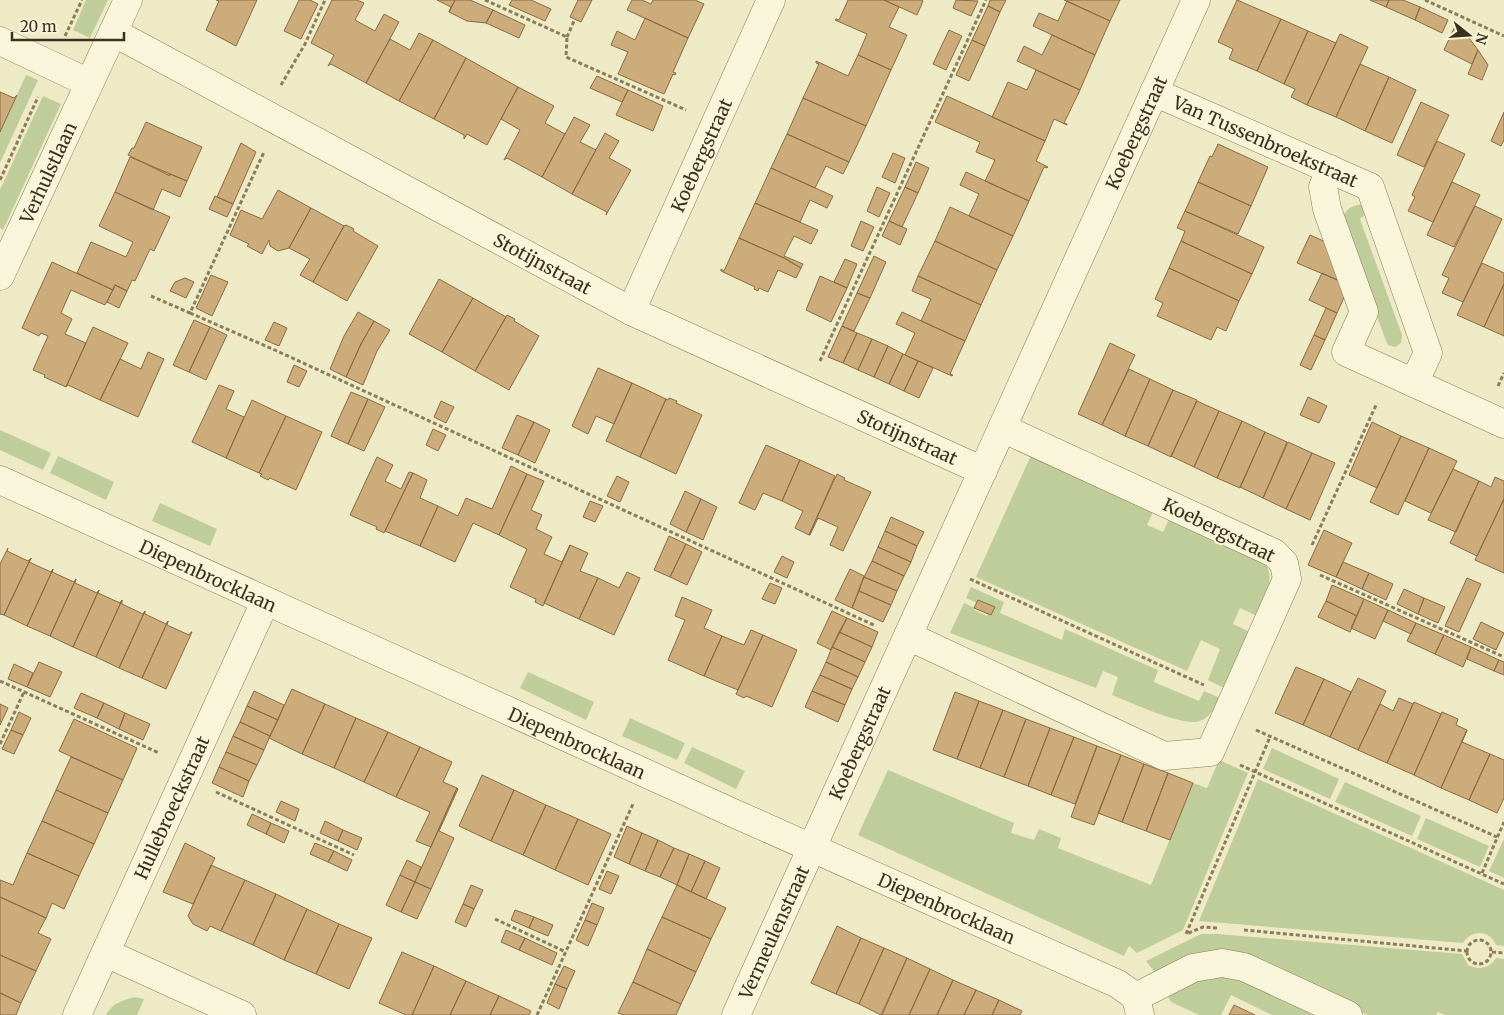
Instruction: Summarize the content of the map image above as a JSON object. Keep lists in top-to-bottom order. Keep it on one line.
{"streets":{"street":["Koebergstraat","Van Tussenbroekstraat","Verhulstlaan","Stotijnstraat","Diepenbrocklaan","Hullebroeckstraat","Vermeulenstraat"]},"crossings":[["Koebergstraat","Van Tussenbroekstraat"],["Koebergstraat","Stotijnstraat"],["Koebergstraat","Diepenbrocklaan"],["Koebergstraat","Vermeulenstraat"],["Verhulstlaan","Stotijnstraat"],["Diepenbrocklaan","Hullebroeckstraat"],["Diepenbrocklaan","Vermeulenstraat"]],"scale_bar":"20 m","north":"right"}
